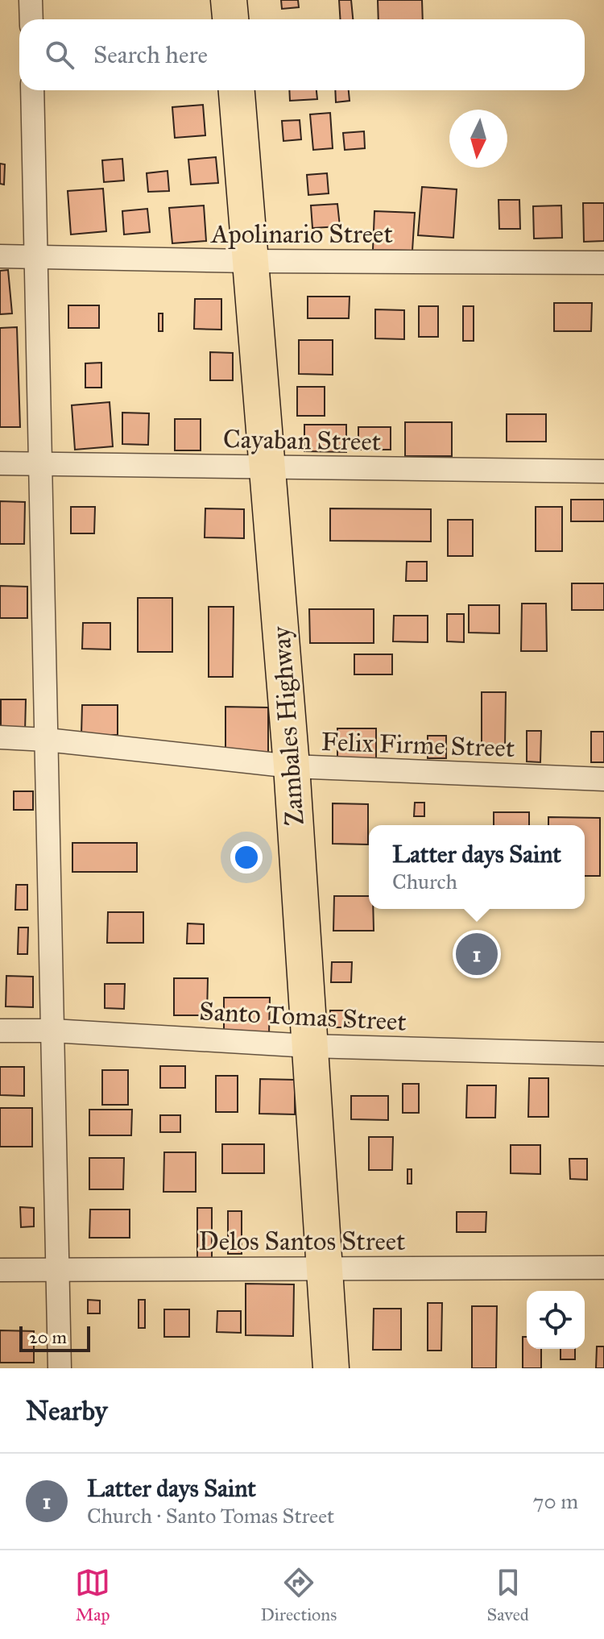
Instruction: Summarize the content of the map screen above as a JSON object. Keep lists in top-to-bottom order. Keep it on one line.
{"streets":{"main road":["Zambales Highway"],"street":["Apolinario Street","Cayaban Street","Felix Firme Street","Santo Tomas Street","Delos Santos Street"]},"crossings":[["Apolinario Street","Zambales Highway"],["Cayaban Street","Zambales Highway"],["Zambales Highway","Felix Firme Street"],["Zambales Highway","Santo Tomas Street"],["Zambales Highway","Delos Santos Street"]],"scale_bar":"20 m","north":"bottom","page":{"search":"Search here","popup":["Latter days Saint","Church"],"pins":"1","scale":"20 m","heading":"Nearby","list":[{"mark":"1","name":"Latter days Saint","note":"Church · Santo Tomas Street","value":"70 m"}],"nav":["Map","Directions","Saved"]}}
